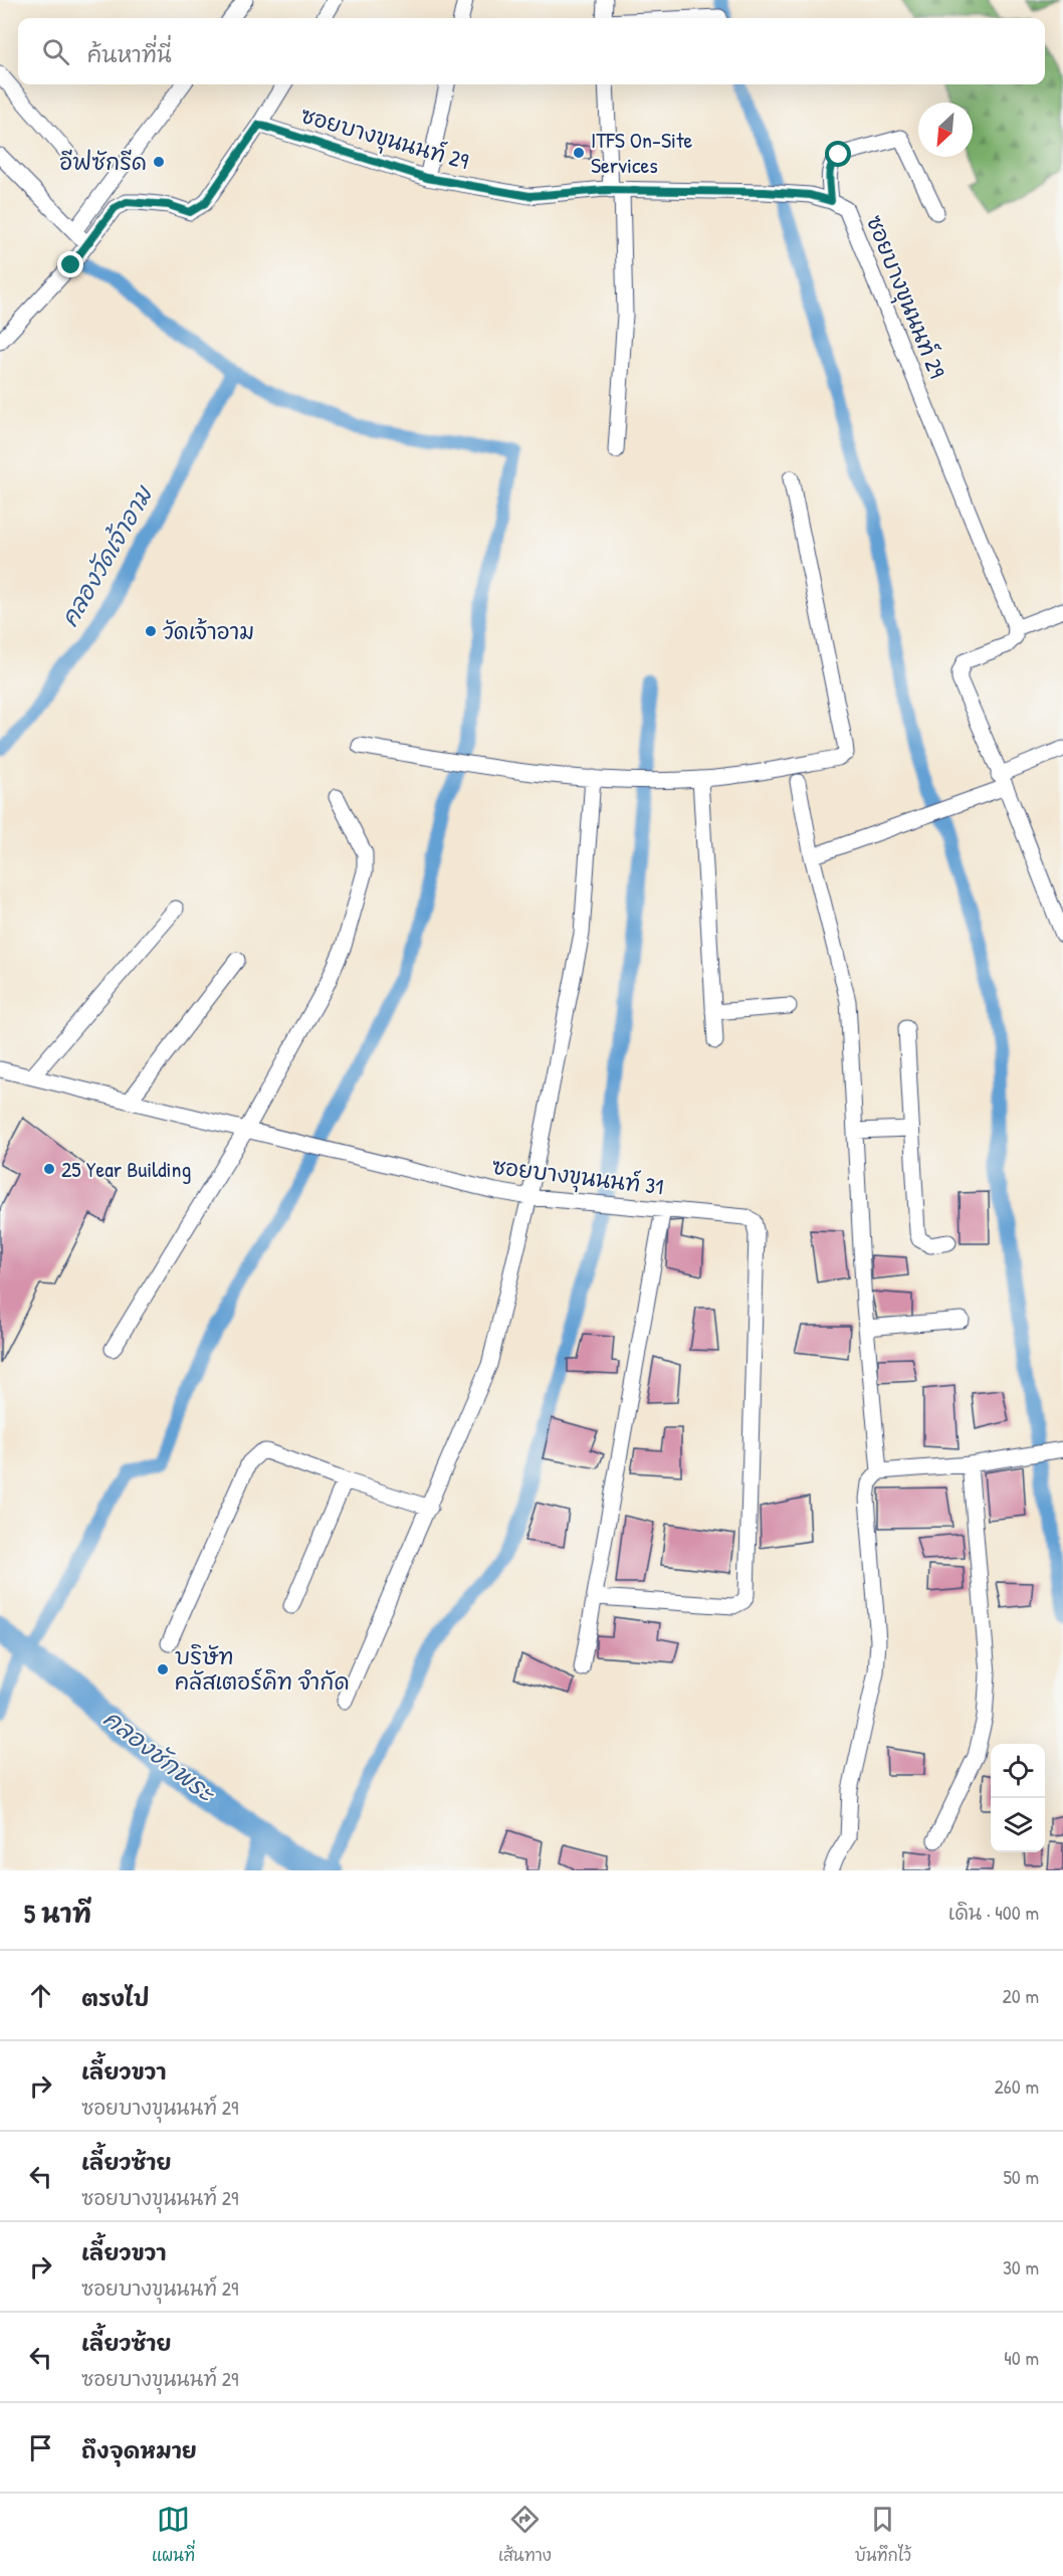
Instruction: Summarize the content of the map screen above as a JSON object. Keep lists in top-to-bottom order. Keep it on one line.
{"streets":{"street":["ซอยบางขุนนนท์ 29","ซอยบางขุนนนท์ 31"]},"water":["คลองวัดเจ้าอาม","คลองชักพระ"],"places":["ITFS On-Site Services","อีฟซักรีด","วัดเจ้าอาม","25 Year Building","บริษัท คลัสเตอร์คิท จำกัด"],"north":"bottom left","page":{"search":"ค้นหาที่นี่","heading":["5 นาที","เดิน · 400 m"],"list":[["ตรงไป","20 m"],["เลี้ยวขวา","ซอยบางขุนนนท์ 29","260 m"],["เลี้ยวซ้าย","ซอยบางขุนนนท์ 29","50 m"],["เลี้ยวขวา","ซอยบางขุนนนท์ 29","30 m"],["เลี้ยวซ้าย","ซอยบางขุนนนท์ 29","40 m"],"ถึงจุดหมาย"],"nav":["แผนที่","เส้นทาง","บันทึกไว้"]}}
